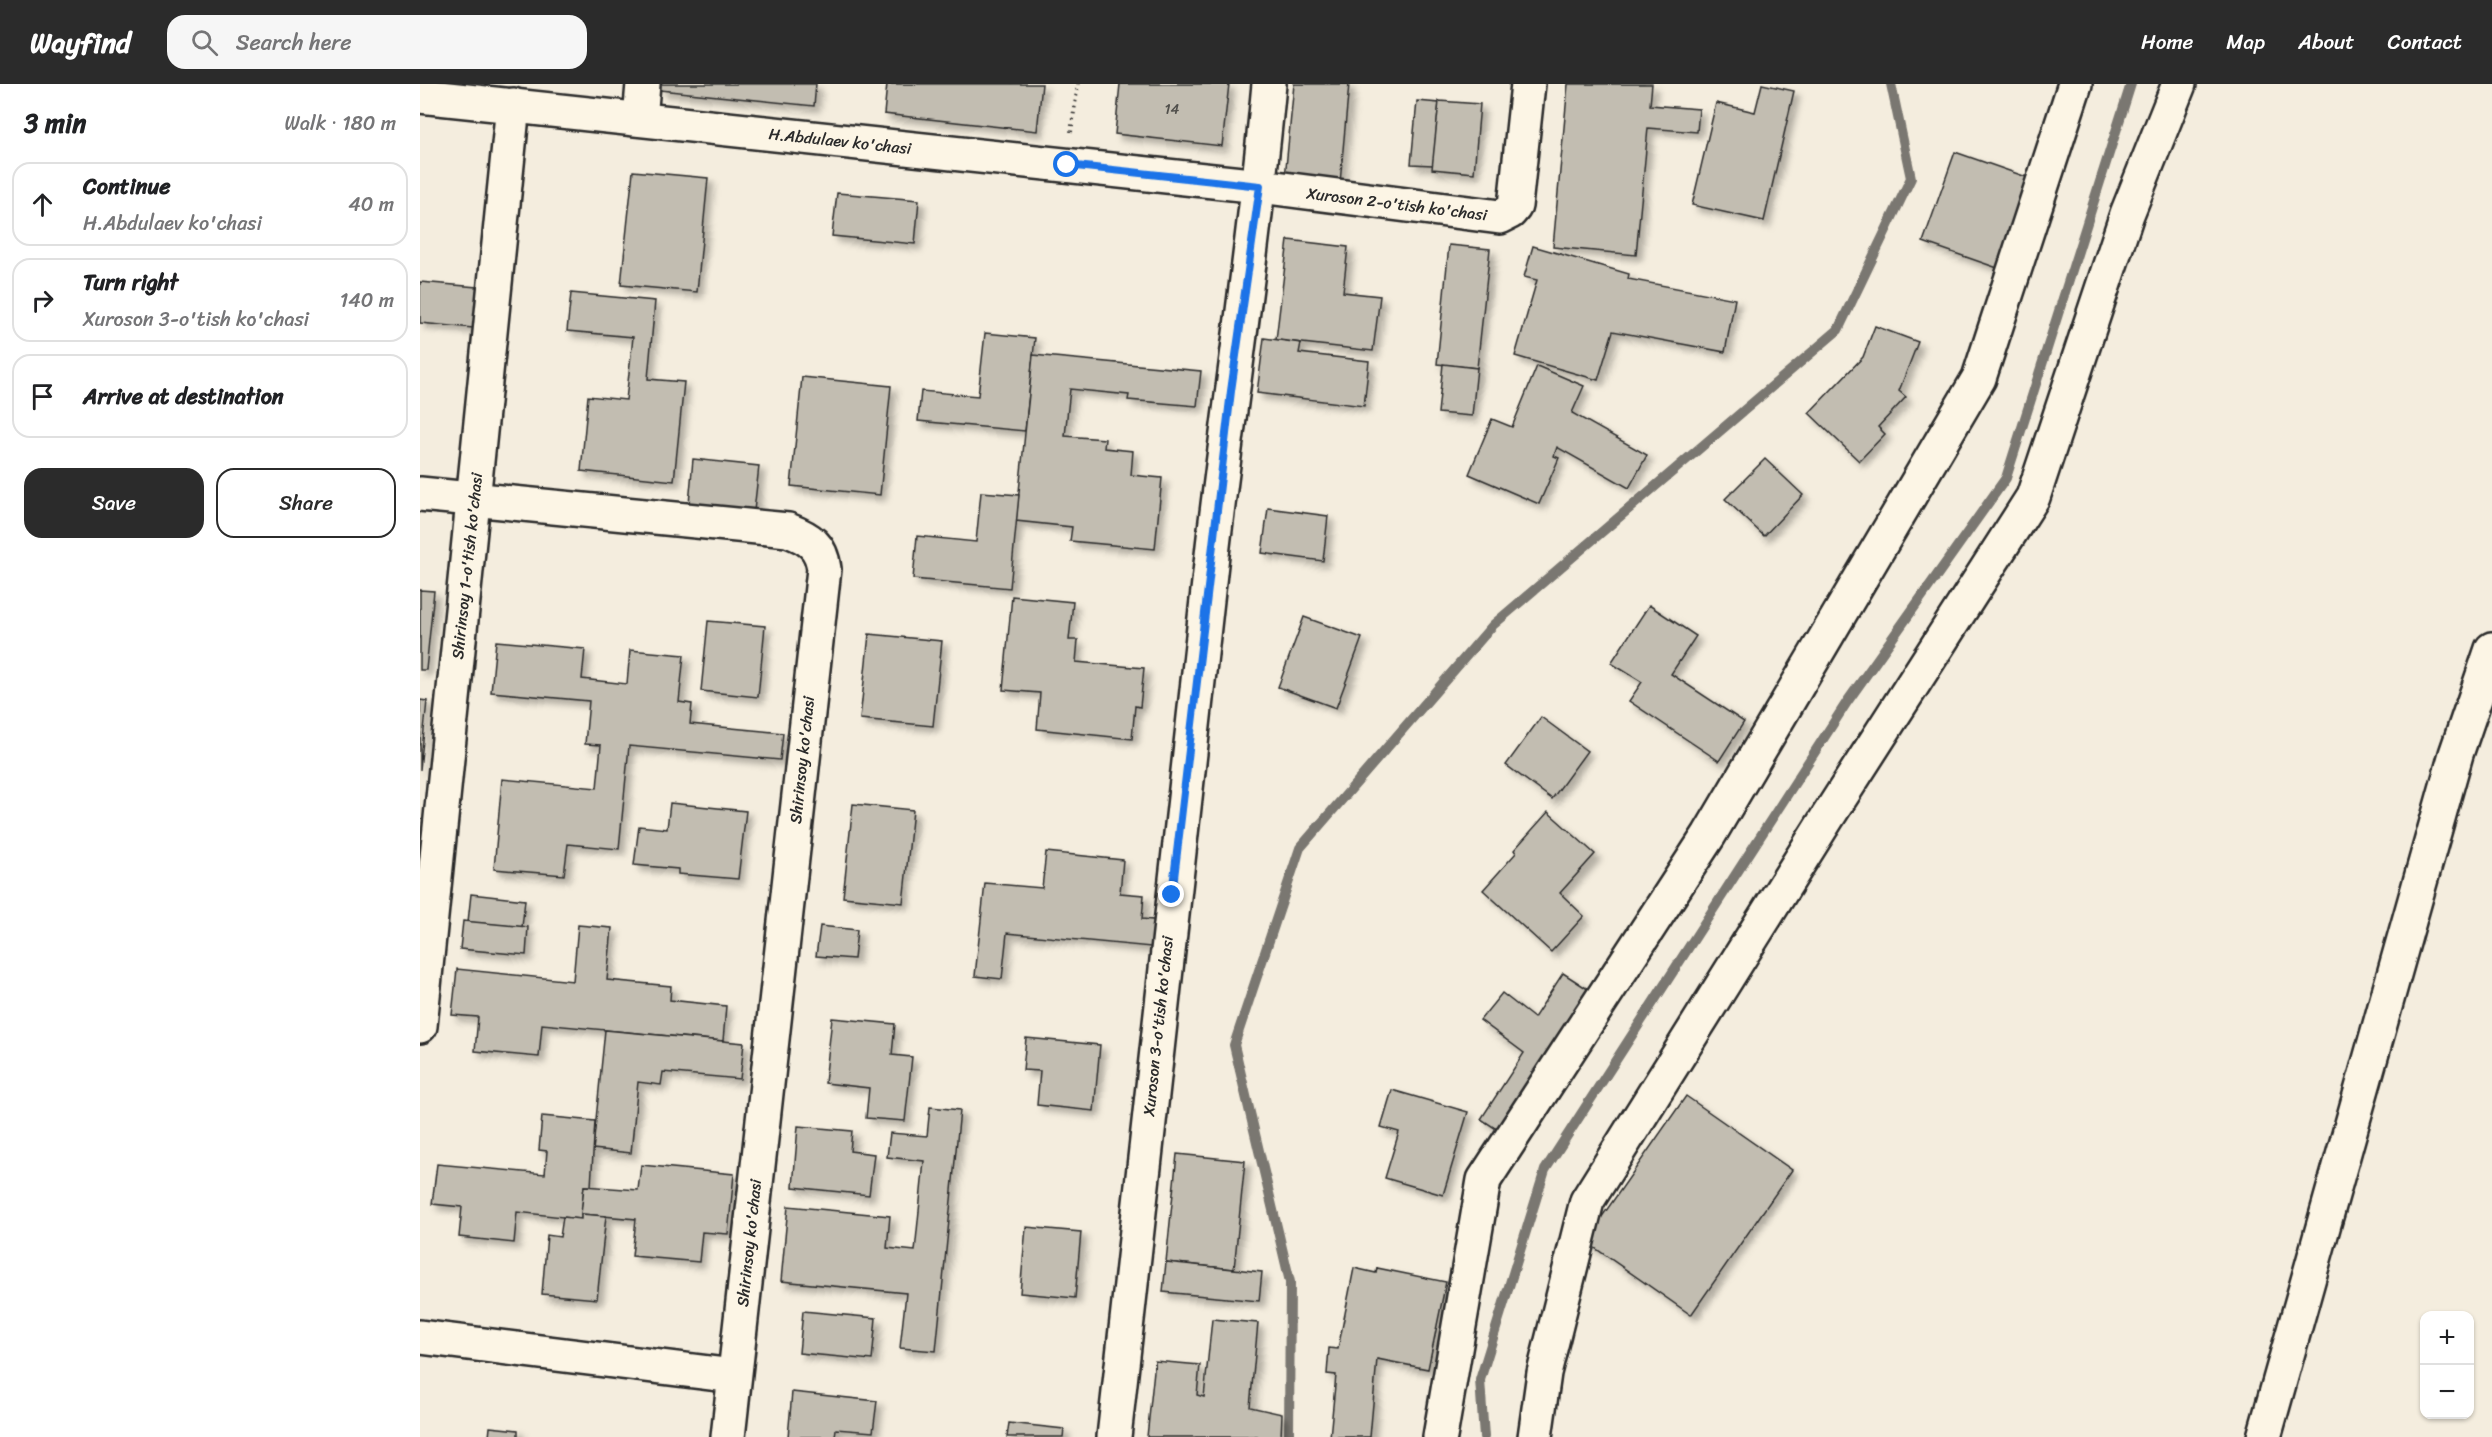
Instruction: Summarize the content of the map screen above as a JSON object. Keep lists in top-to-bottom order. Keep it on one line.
{"streets":{"street":["H.Abdulaev ko'chasi","Xuroson 2-o'tish ko'chasi","Shirinsoy 1-o'tish ko'chasi","Shirinsoy ko'chasi","Xuroson 3-o'tish ko'chasi"]},"crossings":[["H.Abdulaev ko'chasi","Xuroson 2-o'tish ko'chasi"],["H.Abdulaev ko'chasi","Shirinsoy 1-o'tish ko'chasi"],["H.Abdulaev ko'chasi","Xuroson 3-o'tish ko'chasi"],["Xuroson 2-o'tish ko'chasi","Xuroson 3-o'tish ko'chasi"],["Shirinsoy 1-o'tish ko'chasi","Shirinsoy ko'chasi"]],"house_numbers":["14"],"page":{"header":"Wayfind","search":"Search here","nav":["Home","Map","About","Contact"],"heading":["3 min","Walk · 180 m"],"list":[["Continue","H.Abdulaev ko'chasi","40 m"],["Turn right","Xuroson 3-o'tish ko'chasi","140 m"],"Arrive at destination"],"buttons":["Save","Share"],"map_buttons":["+","−"]}}
